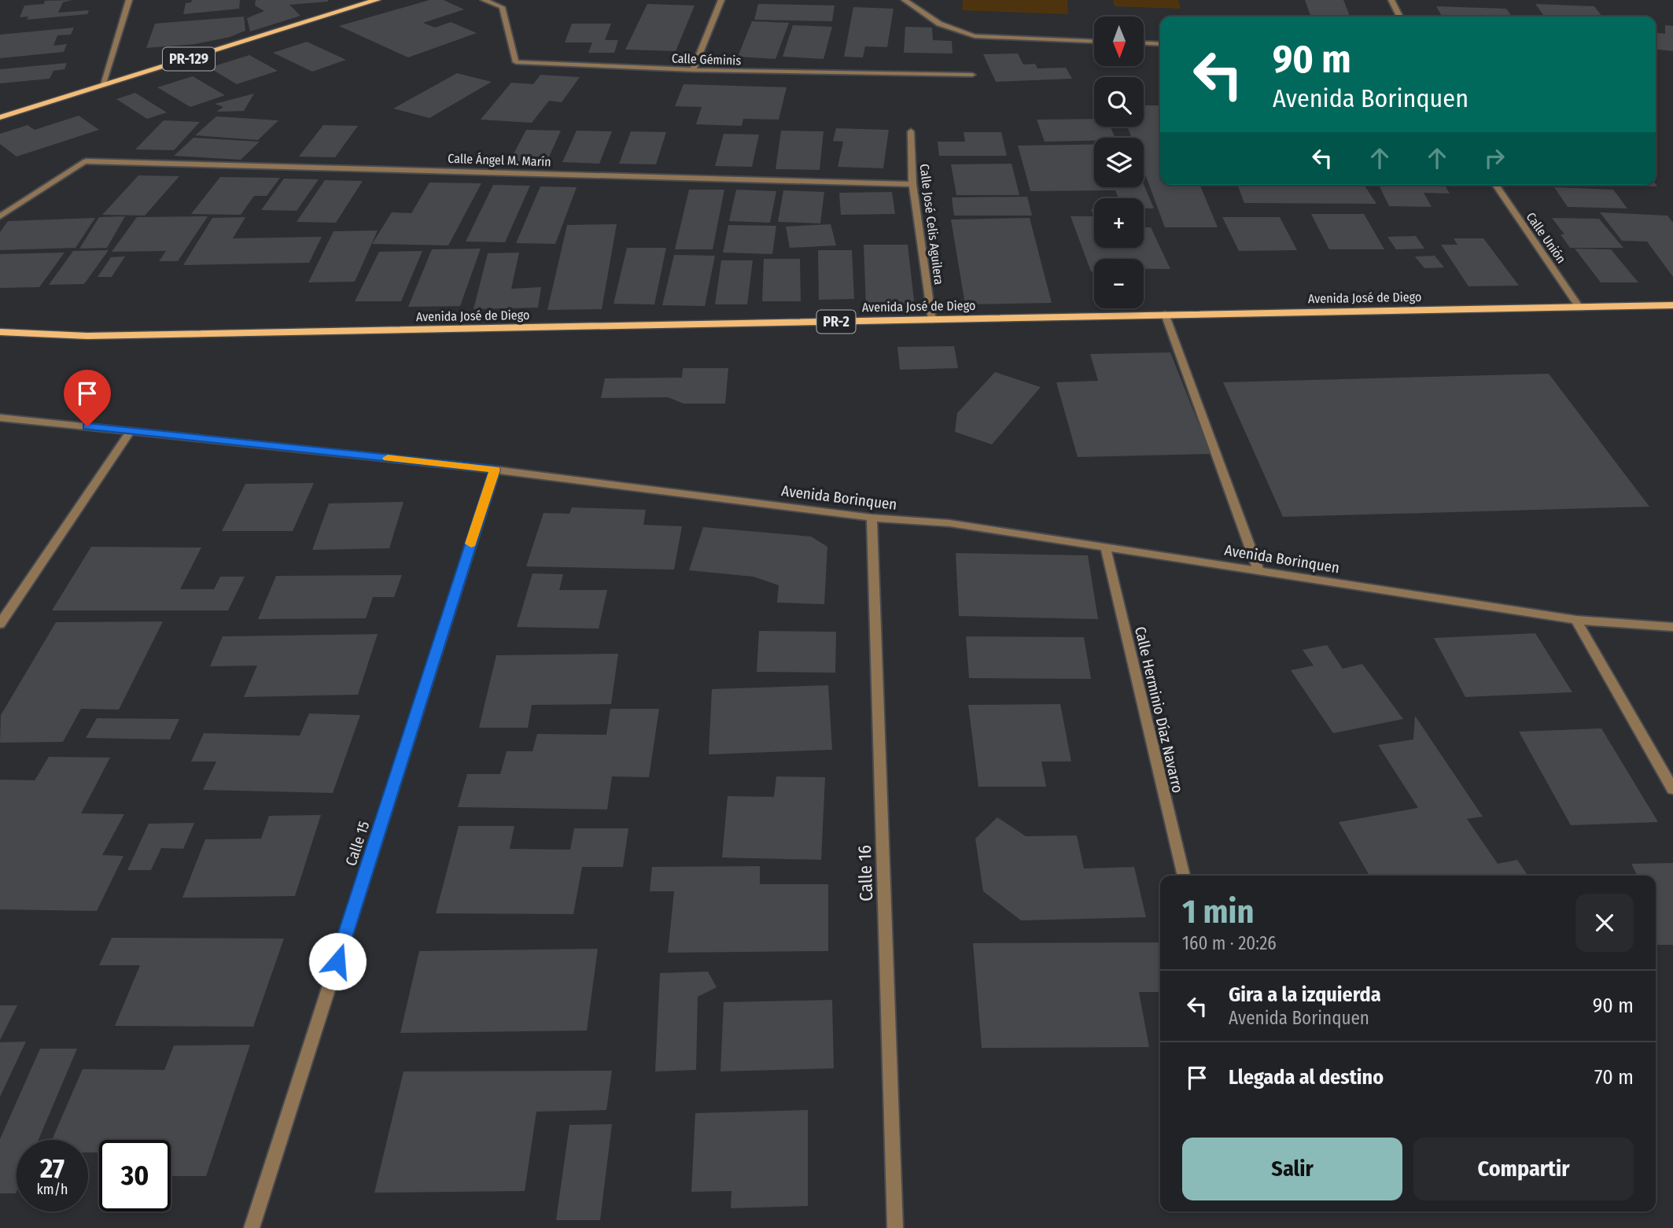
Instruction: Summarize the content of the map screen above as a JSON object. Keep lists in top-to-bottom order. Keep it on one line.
{"streets":{"main road":["PR-129","Avenida José de Diego","PR-2"],"street":["Calle Géminis","Calle Ángel M. Marín","Calle José Celis Aguilera","Calle Unión","Avenida Borinquen","Calle Herminio Díaz Navarro","Calle 15","Calle 16"]},"crossings":[["Calle Ángel M. Marín","Calle José Celis Aguilera"],["Calle José Celis Aguilera","Avenida José de Diego"],["Calle Unión","Avenida José de Diego"],["Avenida Borinquen","Calle Herminio Díaz Navarro"],["Avenida Borinquen","Calle 15"],["Avenida Borinquen","Calle 16"]],"north":"bottom","page":{"map_buttons":["+","−"],"turn":["90 m","Avenida Borinquen"],"heading":["1 min","160 m · 20:26"],"list":[{"name":"Gira a la izquierda","note":"Avenida Borinquen","value":"90 m"},{"name":"Llegada al destino","value":"70 m"}],"buttons":["Salir","Compartir"],"speed":"27 km/h","limit":"30"}}
